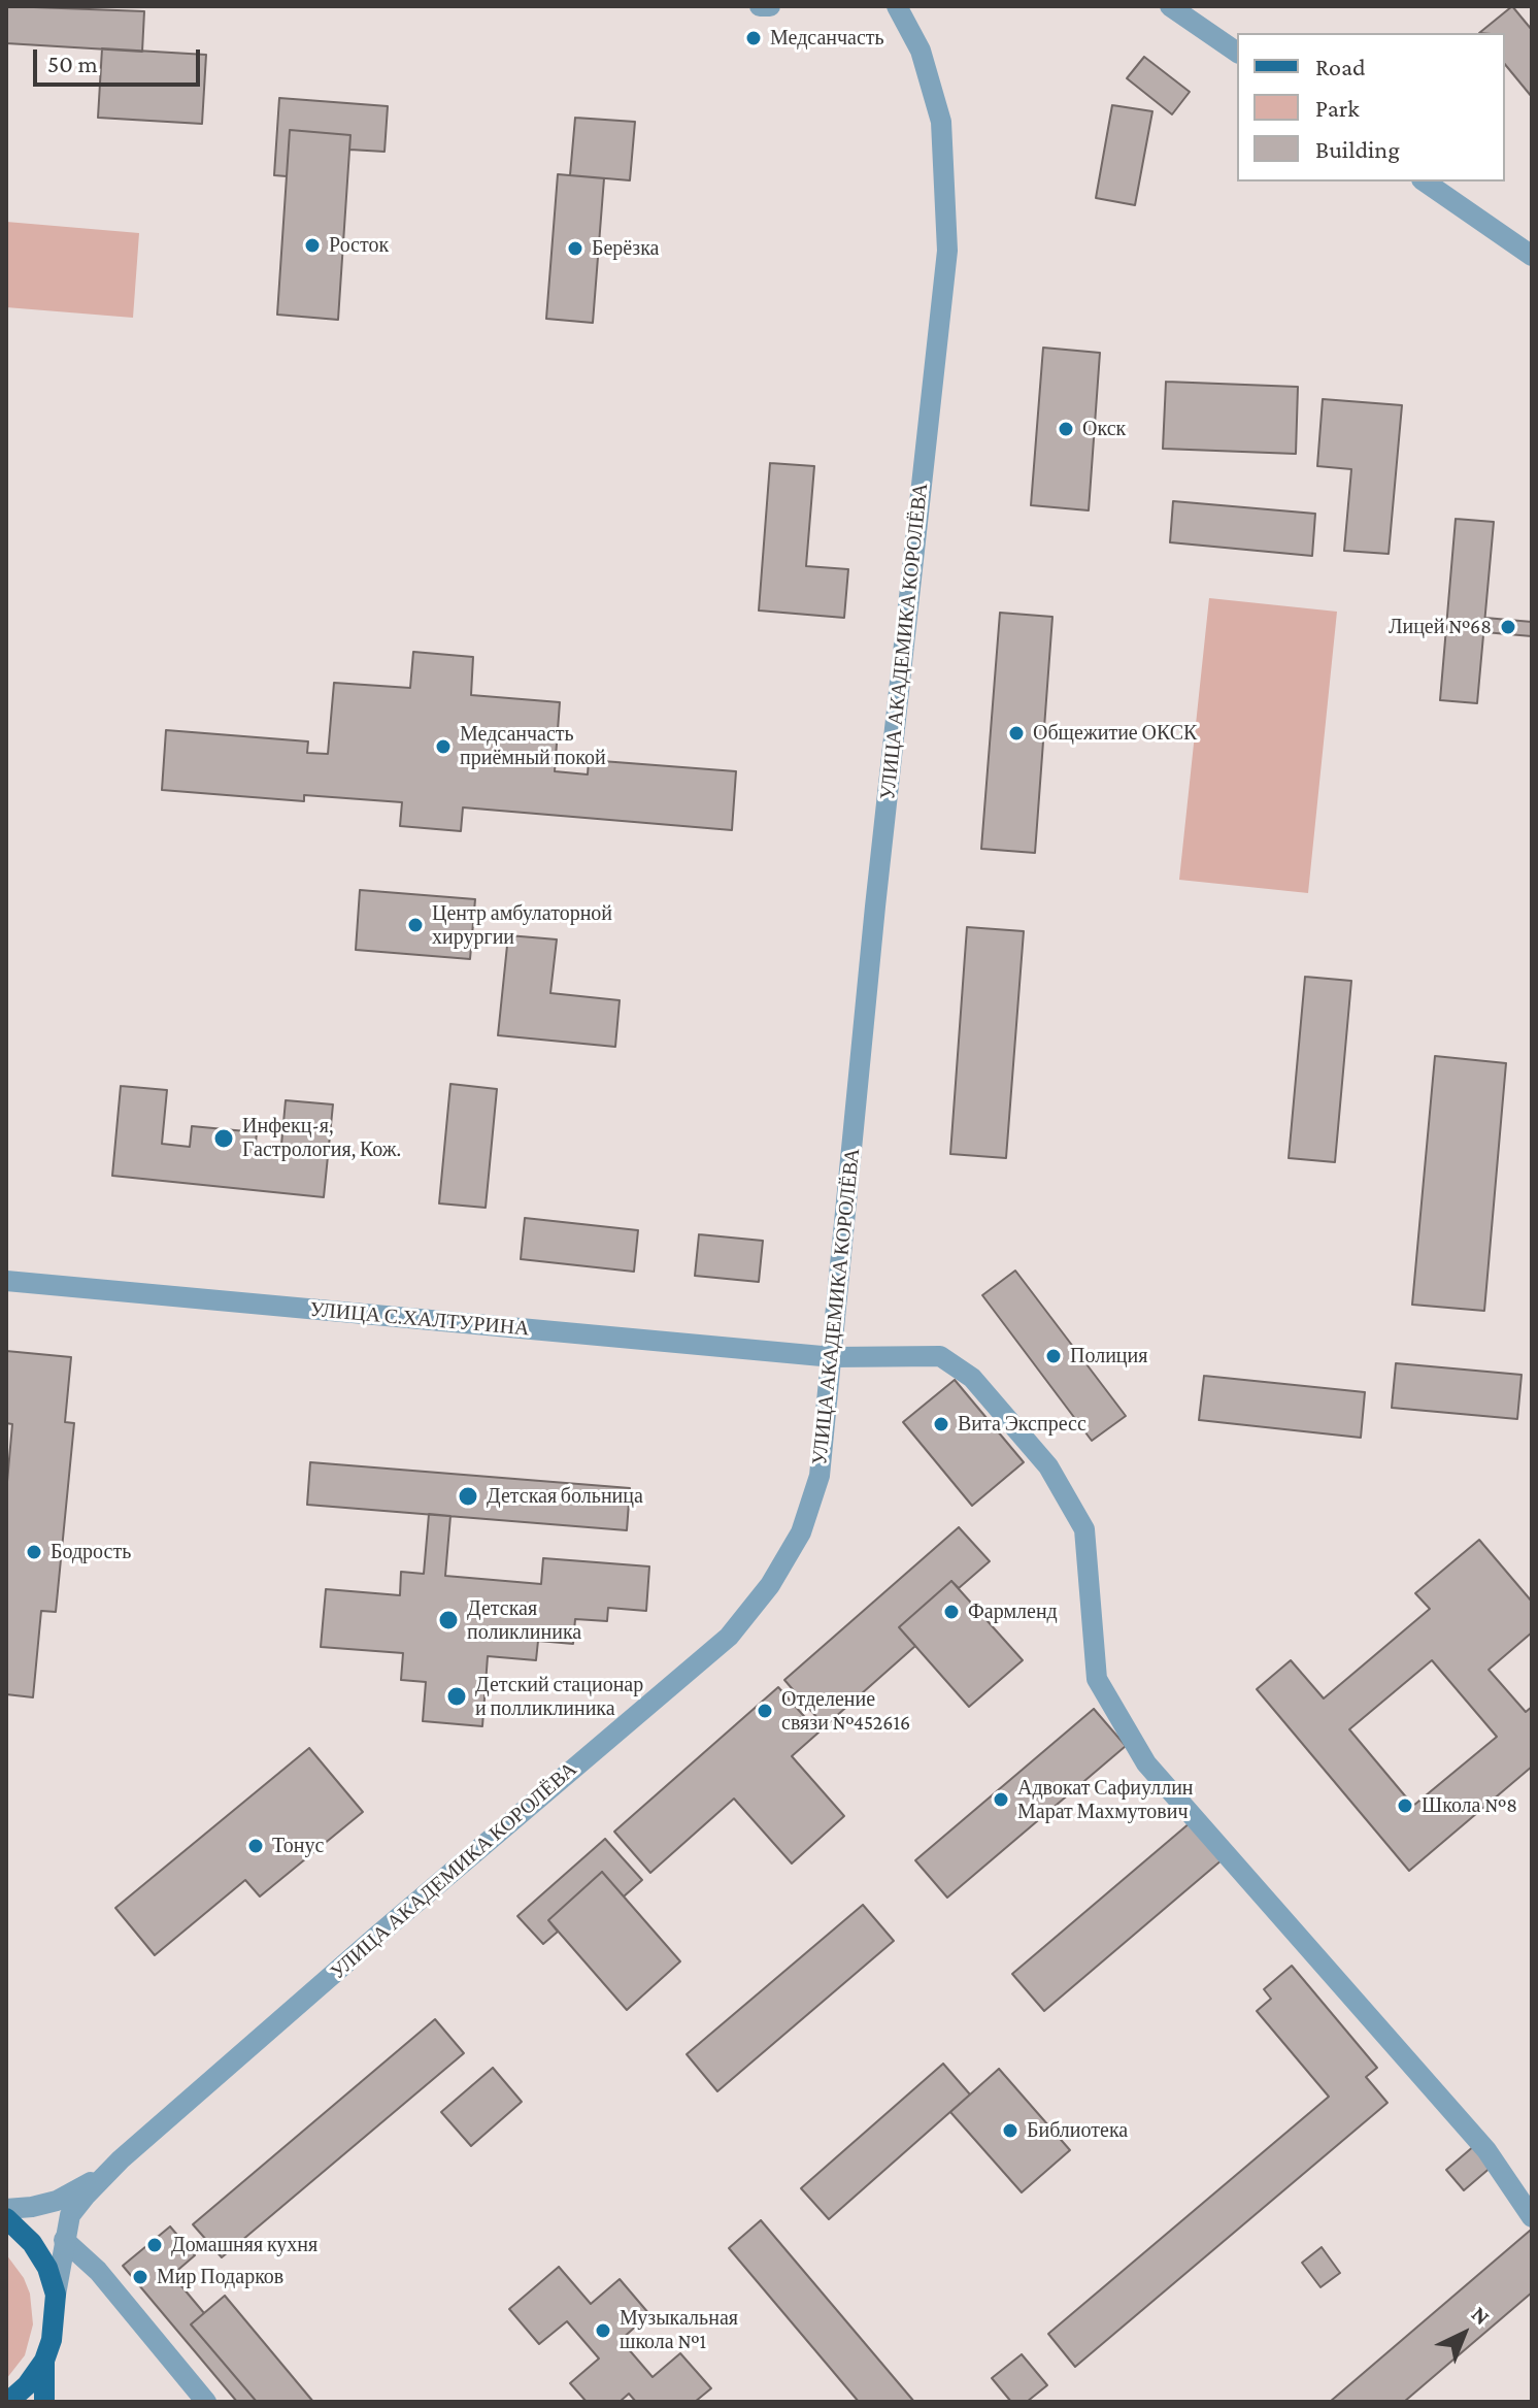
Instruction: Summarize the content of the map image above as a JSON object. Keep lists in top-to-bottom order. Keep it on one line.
{"streets":{"street":["УЛИЦА АКАДЕМИКА КОРОЛЁВА","УЛИЦА С.ХАЛТУРИНА"]},"crossings":[["УЛИЦА АКАДЕМИКА КОРОЛЁВА","УЛИЦА С.ХАЛТУРИНА"]],"places":["Медсанчасть","Росток","Берёзка","Окск","Лицей №68","Общежитие ОКСК","Медсанчасть приёмный покой","Центр амбулаторной хирургии","Инфекц-я, Гастрология, Кож.","Полиция","Вита Экспресс","Детская больница","Бодрость","Фармленд","Детская поликлиника","Детский стационар и полликлиника","Отделение связи №452616","Адвокат Сафиуллин Марат Махмутович","Школа №8","Тонус","Библиотека","Домашняя кухня","Мир Подарков","Музыкальная школа №1"],"legend":["Road","Park","Building"],"scale_bar":"50 m","north":"top right"}
